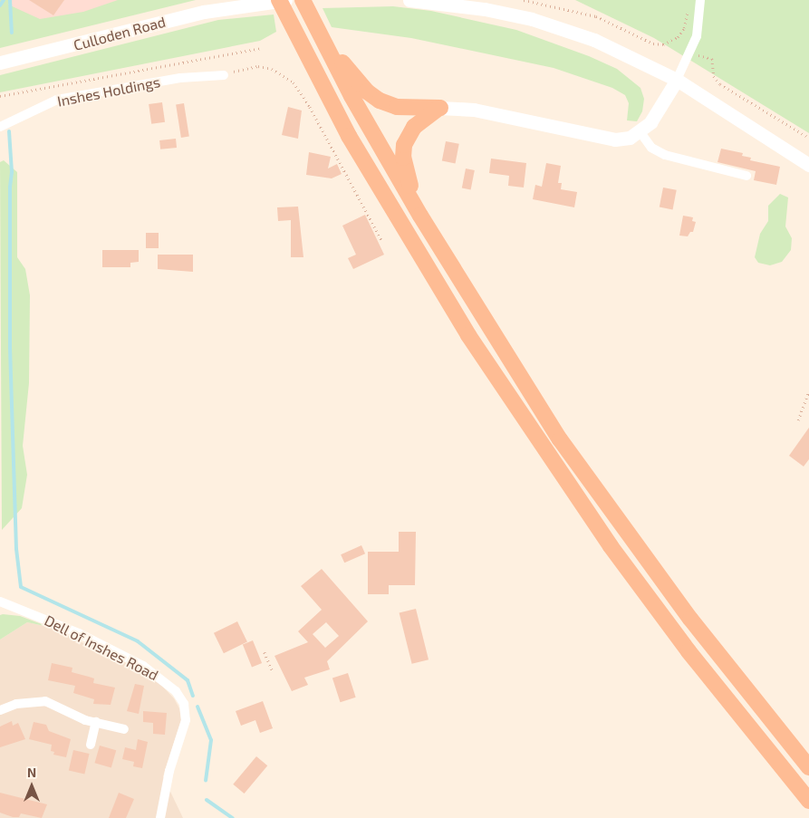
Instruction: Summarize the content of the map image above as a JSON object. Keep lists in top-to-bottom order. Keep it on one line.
{"streets":{"main road":["Culloden Road"],"street":["Inshes Holdings","Dell of Inshes Road"]},"north":"top"}
